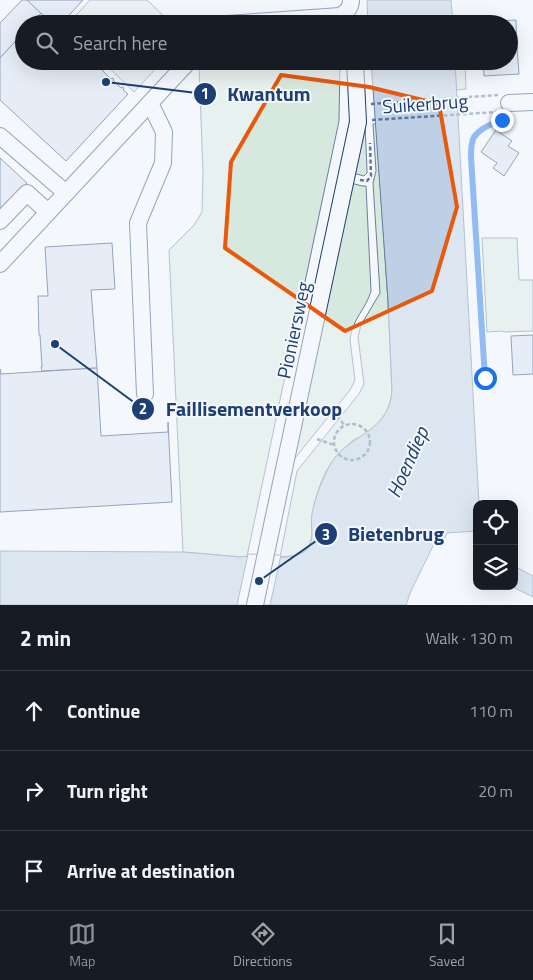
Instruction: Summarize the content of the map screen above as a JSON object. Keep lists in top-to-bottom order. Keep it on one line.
{"streets":{"street":["Pioniersweg"],"path":["Suikerbrug"]},"water":["Hoendiep"],"places":["Kwantum","Faillisementverkoop","Bietenbrug"],"page":{"search":"Search here","heading":["2 min","Walk · 130 m"],"list":[["Continue","110 m"],["Turn right","20 m"],"Arrive at destination"],"nav":["Map","Directions","Saved"]}}
